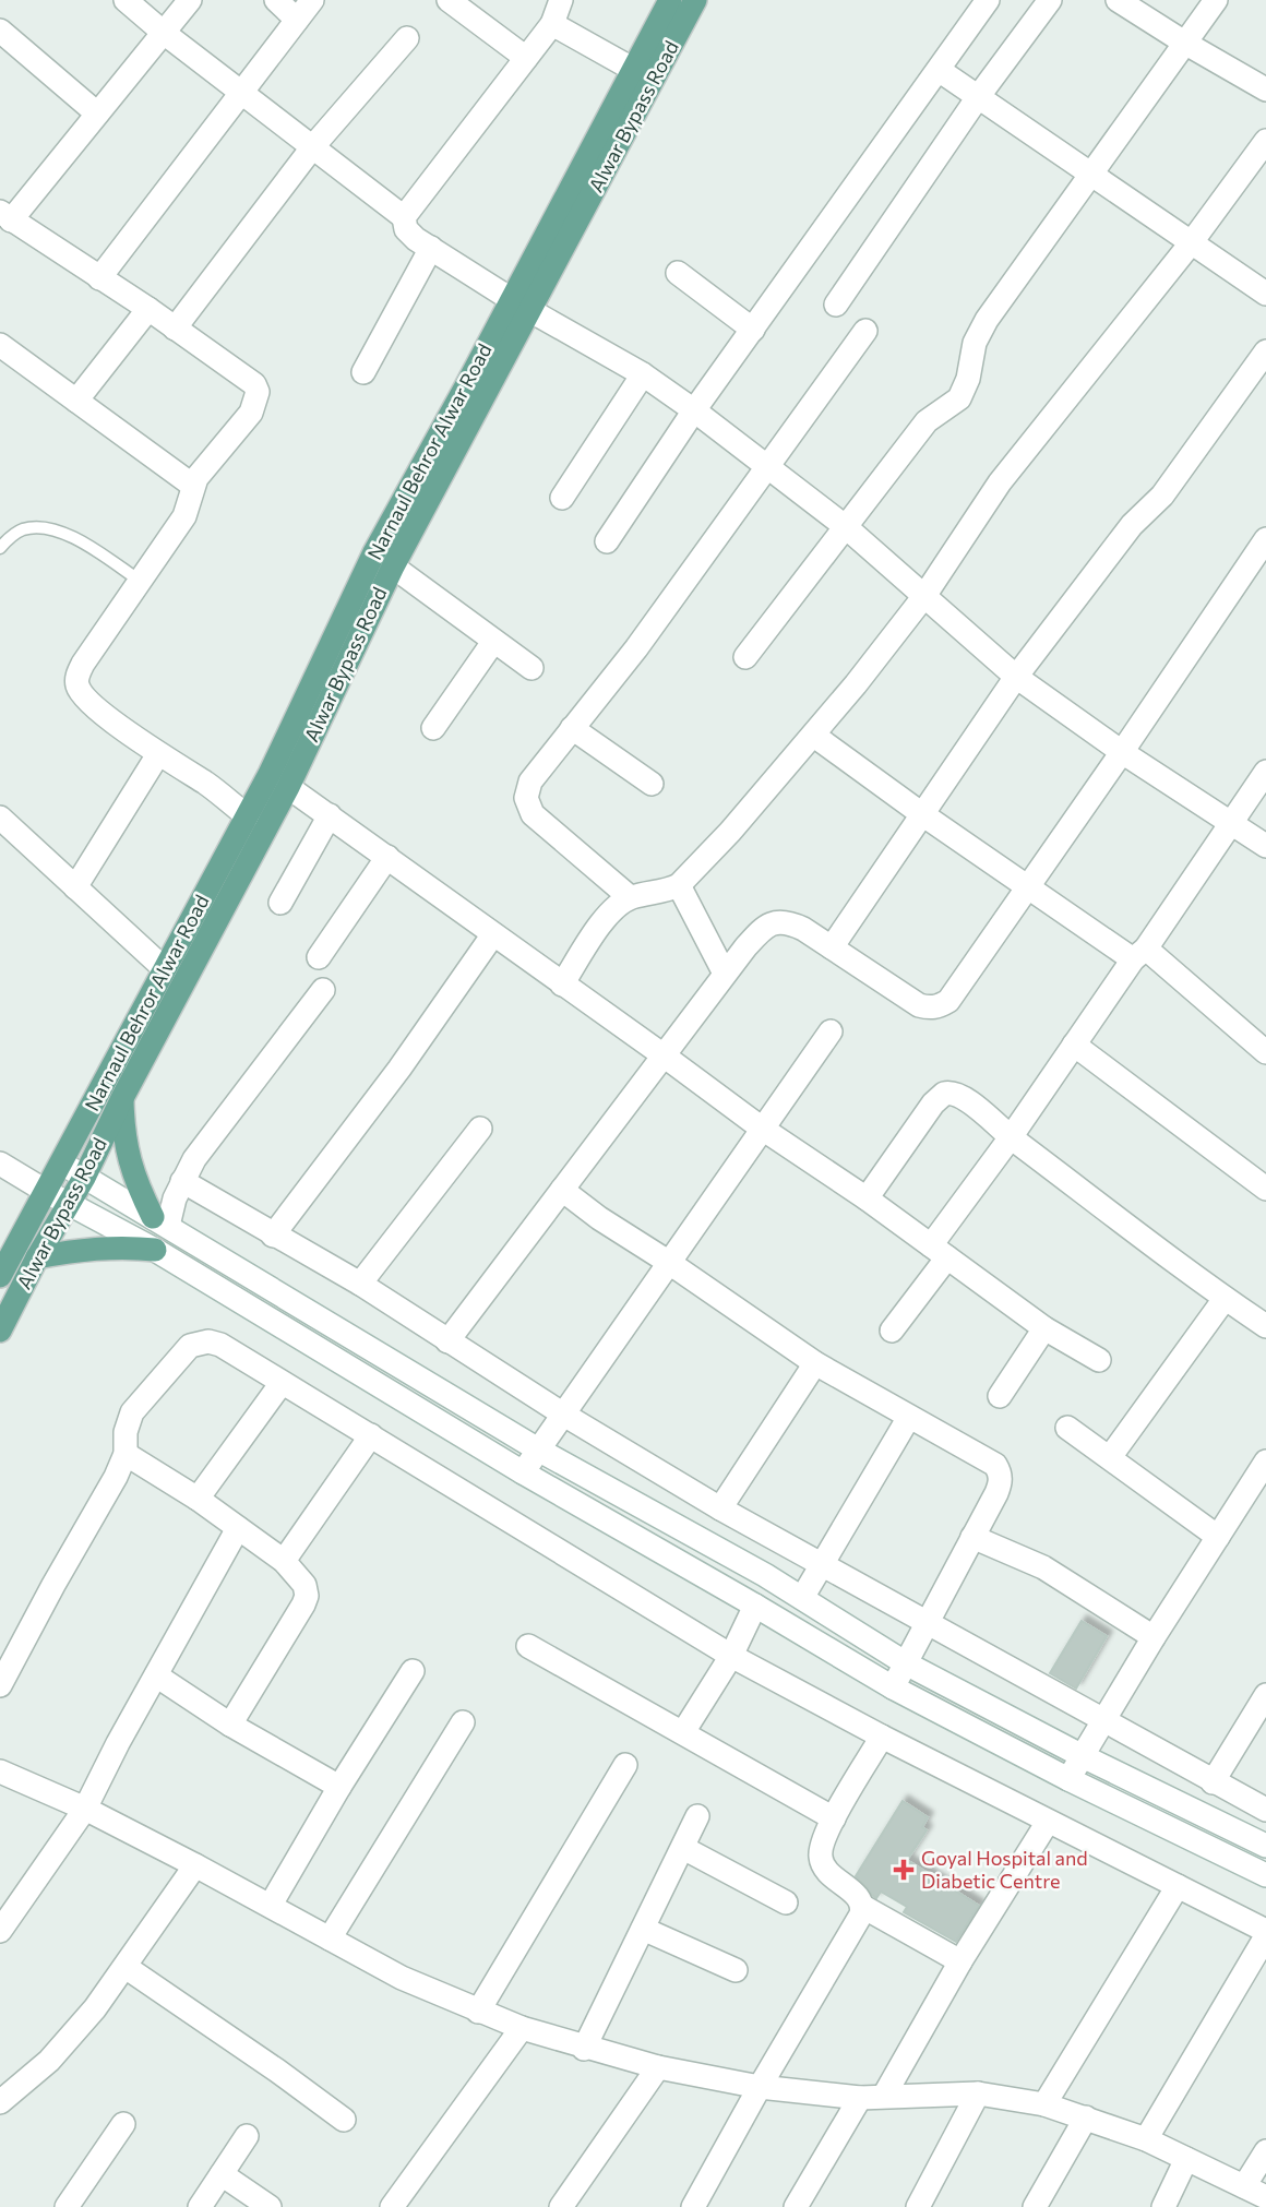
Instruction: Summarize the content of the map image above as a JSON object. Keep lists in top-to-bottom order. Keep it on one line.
{"streets":{"main road":["Alwar Bypass Road","Narnaul Behror Alwar Road"]},"crossings":[["Alwar Bypass Road","Narnaul Behror Alwar Road"]],"places":{"health":["Goyal Hospital and Diabetic Centre"]}}
